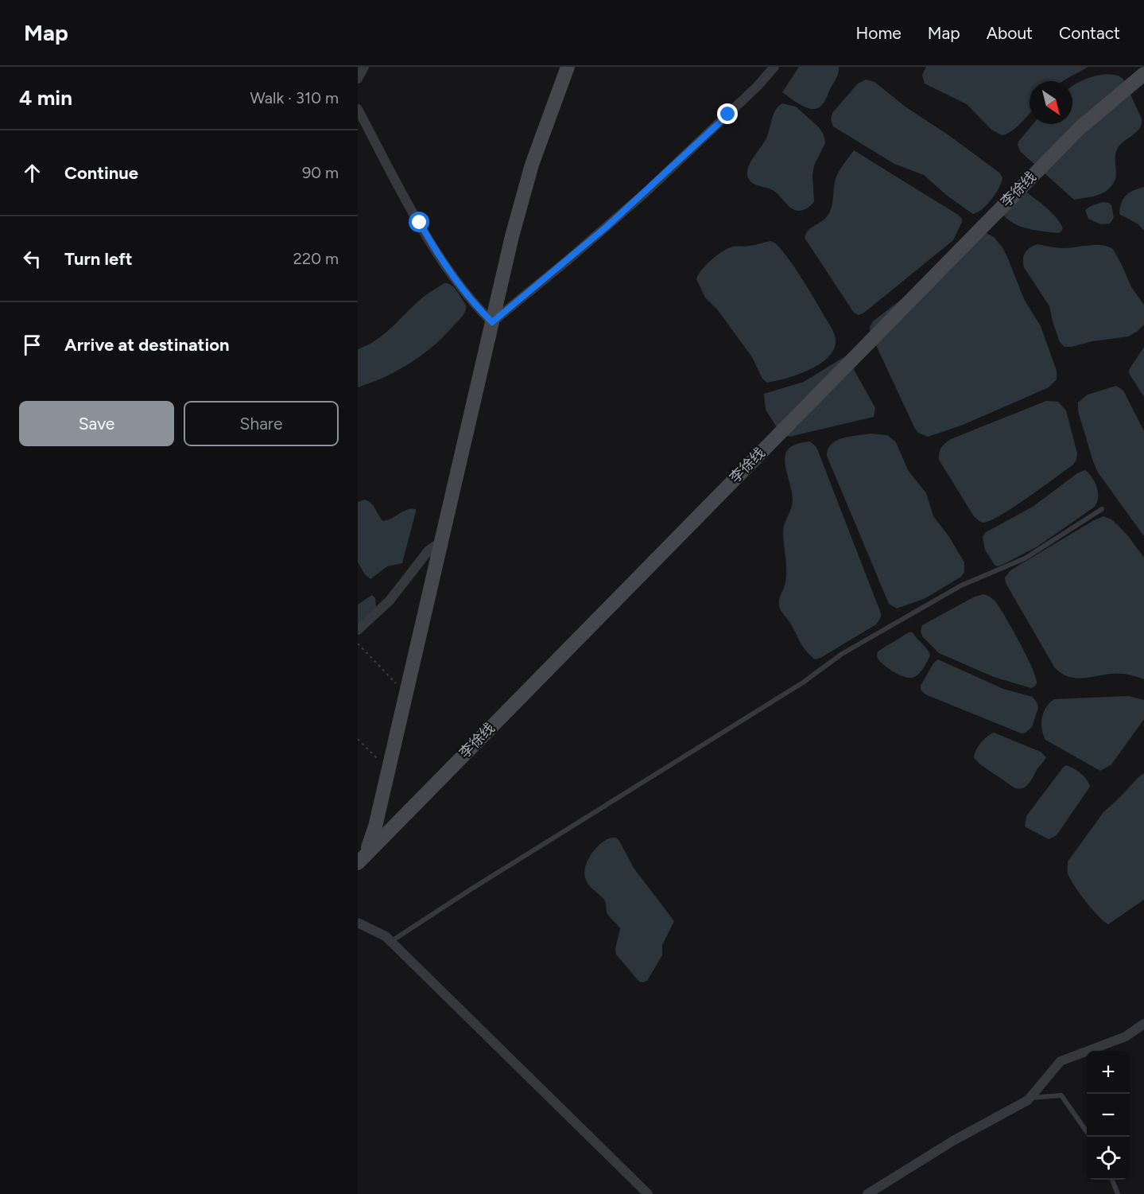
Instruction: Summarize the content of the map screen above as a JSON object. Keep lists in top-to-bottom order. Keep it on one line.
{"streets":{"main road":["李徐线"]},"north":"bottom right","page":{"header":"Map","nav":["Home","Map","About","Contact"],"heading":["4 min","Walk · 310 m"],"list":[["Continue","90 m"],["Turn left","220 m"],"Arrive at destination"],"buttons":["Save","Share"],"map_buttons":["+","−"]}}
